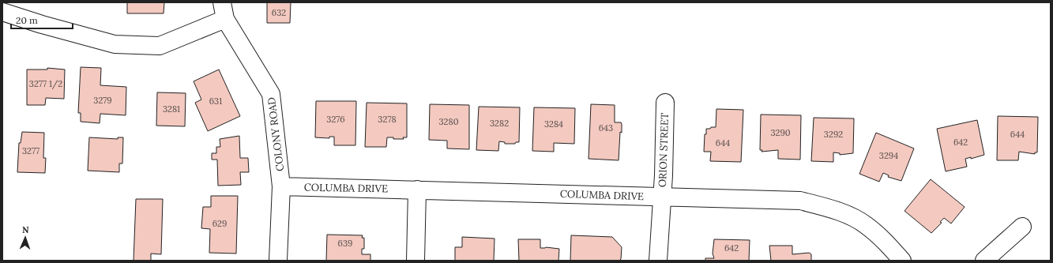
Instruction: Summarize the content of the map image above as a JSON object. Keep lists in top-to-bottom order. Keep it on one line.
{"streets":{"street":["COLONY ROAD","ORION STREET","COLUMBA DRIVE"]},"crossings":[["COLONY ROAD","COLUMBA DRIVE"],["ORION STREET","COLUMBA DRIVE"]],"house_numbers":["632","3277 1/2","3279","631","3281","3276","3278","3280","3282","3284","643","3290","3292","644","642","644","3277","3294","629","639","642"],"scale_bar":"20 m","north":"top"}
